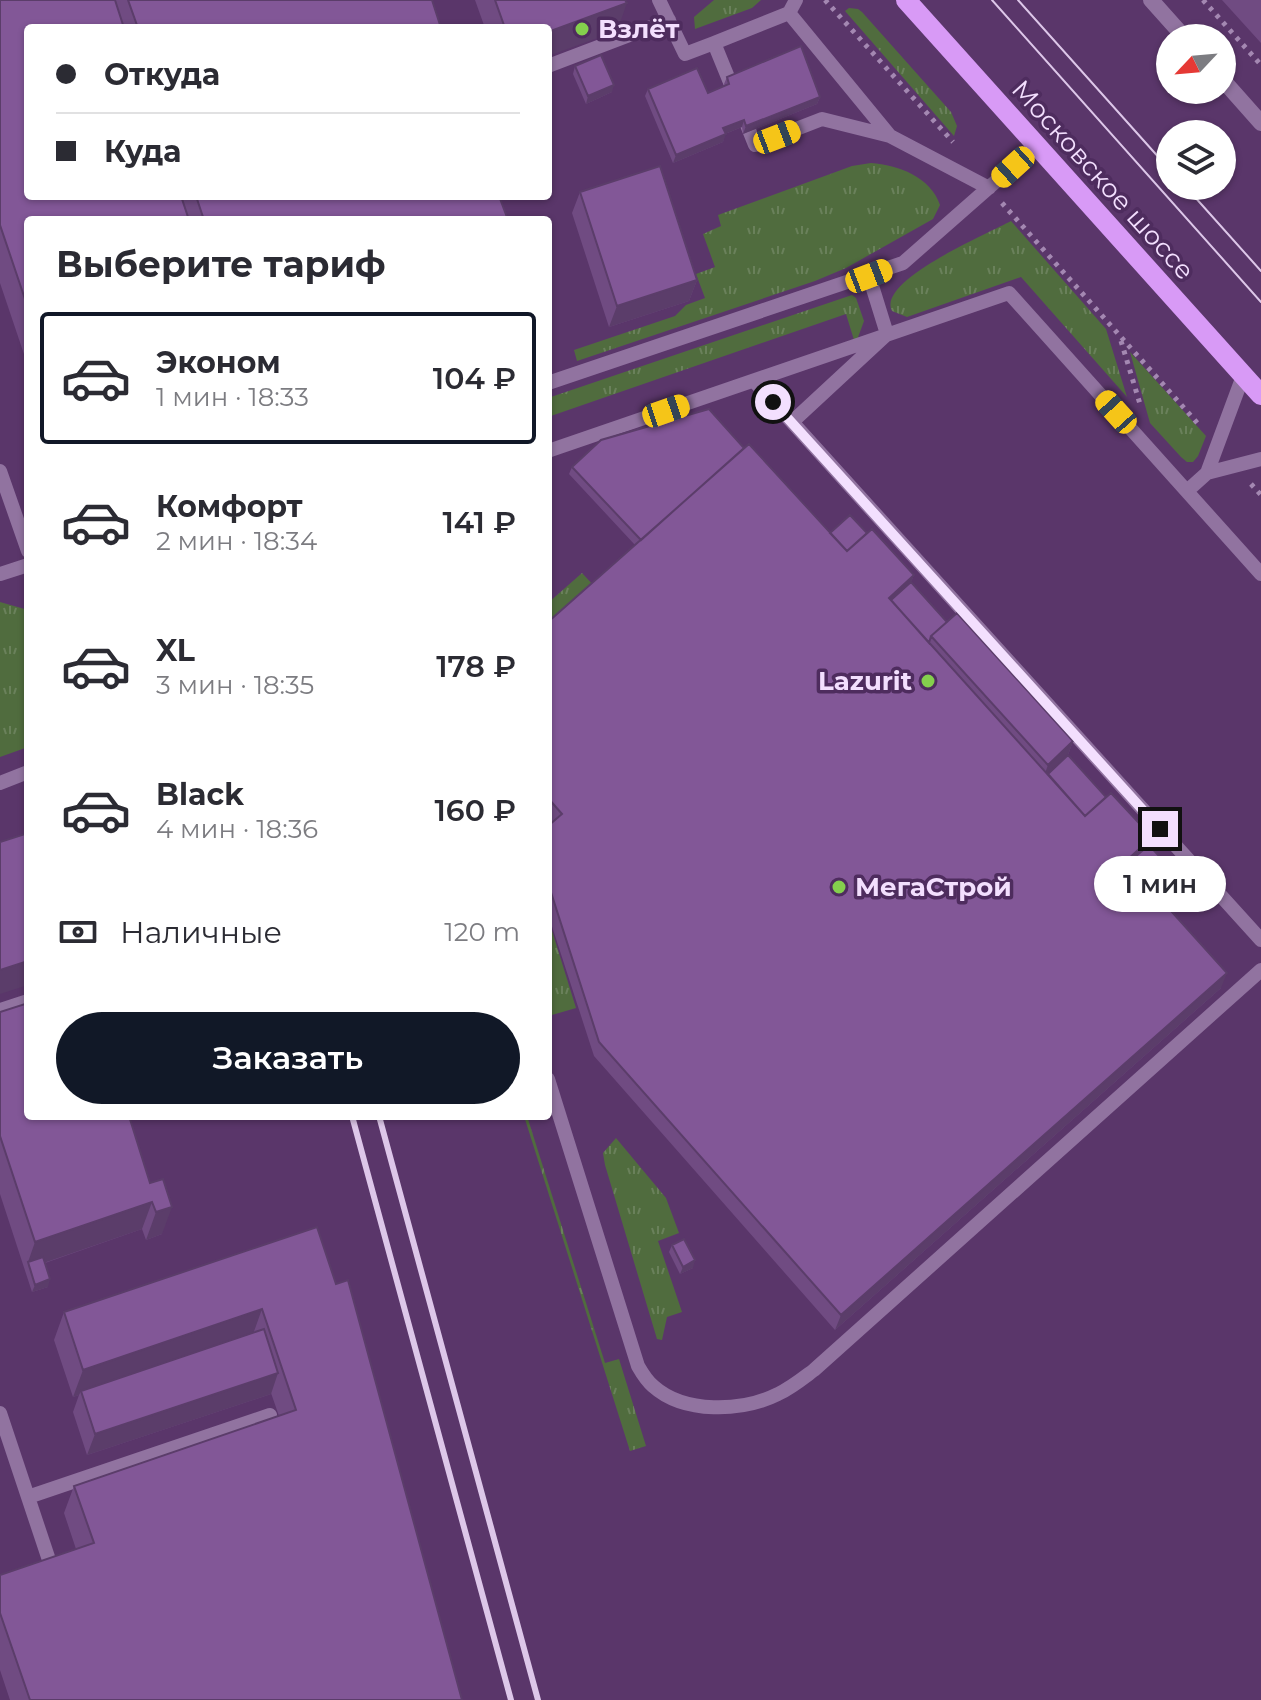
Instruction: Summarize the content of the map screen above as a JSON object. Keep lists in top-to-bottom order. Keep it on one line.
{"streets":{"main road":["Московское шоссе"]},"places":["Взлёт","Lazurit","МегаСтрой"],"north":"bottom left","page":{"banner":["Откуда","Куда"],"heading":"Выберите тариф","list":[{"name":"Эконом","note":"1 мин · 18:33","value":"104 ₽"},{"name":"Комфорт","note":"2 мин · 18:34","value":"141 ₽"},{"name":"XL","note":"3 мин · 18:35","value":"178 ₽"},{"name":"Black","note":"4 мин · 18:36","value":"160 ₽"}],"bubble":"1 мин","pay":["Наличные","120 m"],"buttons":"Заказать"}}
